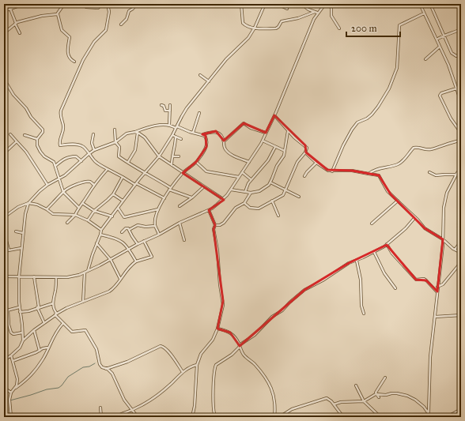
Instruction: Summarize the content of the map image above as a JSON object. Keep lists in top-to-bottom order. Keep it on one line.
{"scale_bar":"200 m"}
